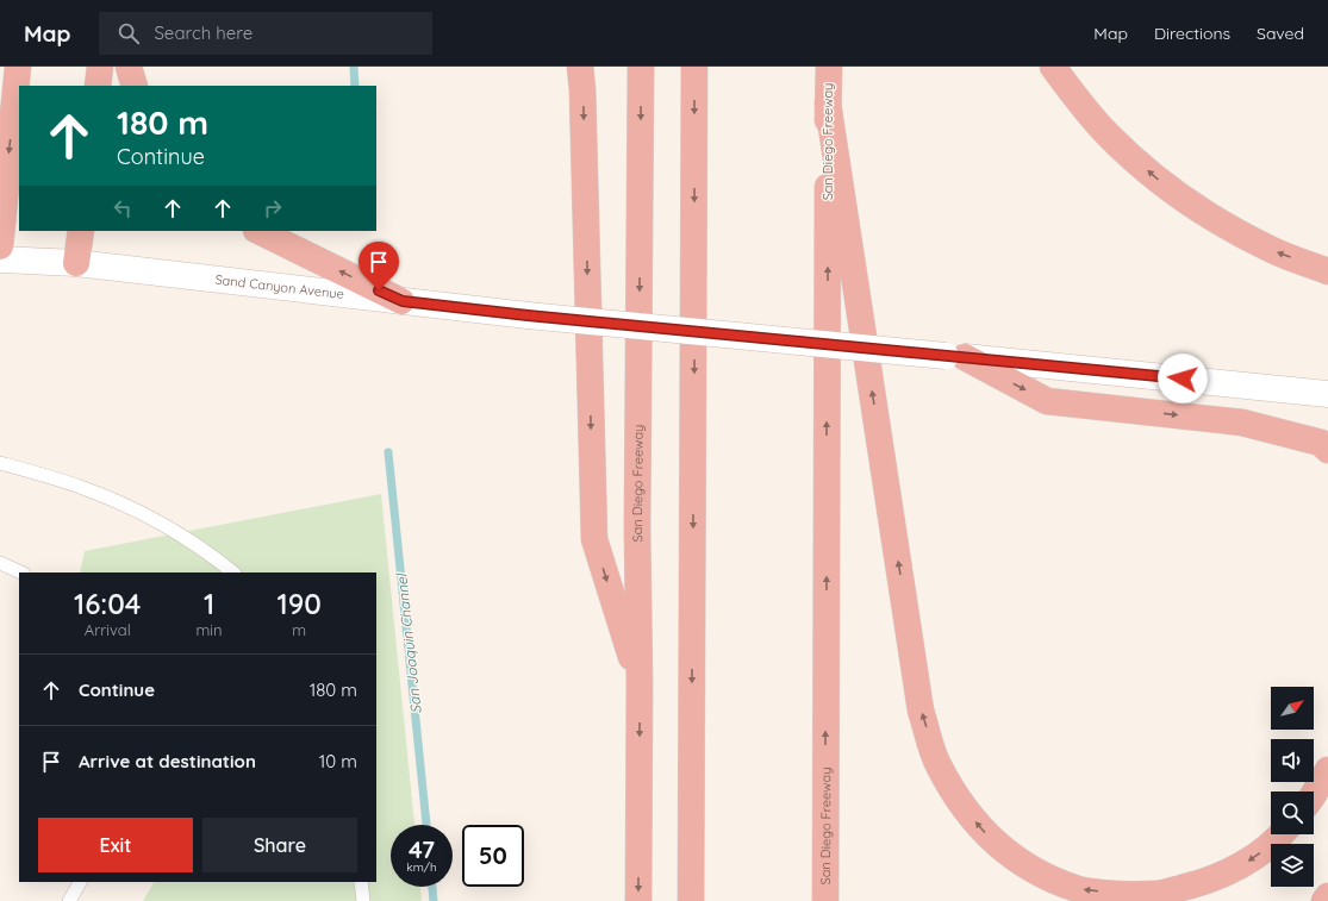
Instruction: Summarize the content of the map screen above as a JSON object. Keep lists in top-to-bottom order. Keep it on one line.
{"streets":{"highway":["San Diego Freeway"],"main road":["Sand Canyon Avenue"]},"water":["San Joaquin Channel"],"north":"top right","page":{"header":"Map","search":"Search here","nav":["Map","Directions","Saved"],"turn":["180 m","Continue"],"eta":["16:04","Arrival","1","min","190","m"],"list":[{"name":"Continue","value":"180 m"},{"name":"Arrive at destination","value":"10 m"}],"buttons":["Exit","Share"],"speed":"47 km/h","limit":"50"}}
